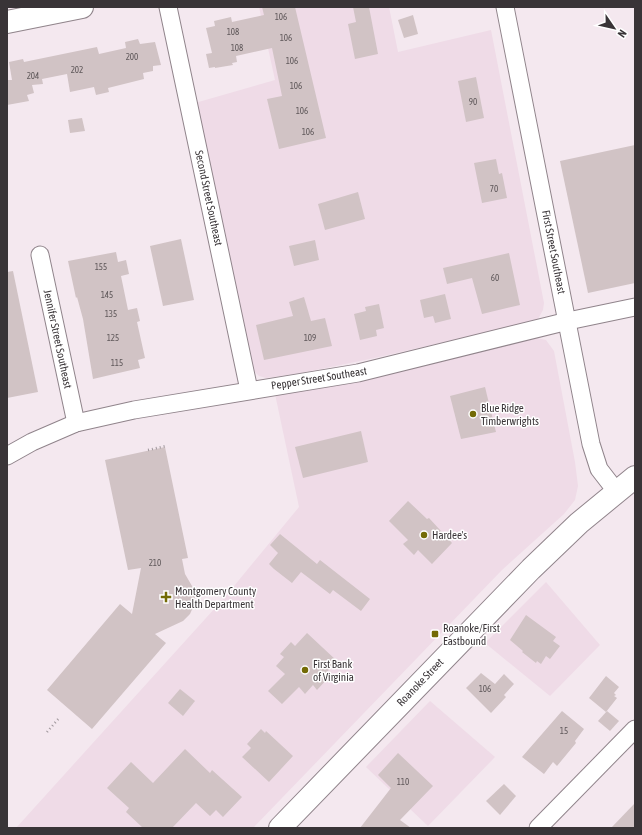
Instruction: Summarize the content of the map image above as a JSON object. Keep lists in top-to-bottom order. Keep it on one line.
{"streets":{"main road":["Roanoke Street"],"street":["Second Street Southeast","First Street Southeast","Jennifer Street Southeast","Pepper Street Southeast"]},"crossings":[["Second Street Southeast","Pepper Street Southeast"],["First Street Southeast","Pepper Street Southeast"],["First Street Southeast","Roanoke Street"],["Jennifer Street Southeast","Pepper Street Southeast"]],"places":{"other":["Blue Ridge Timberwrights","Hardee's","First Bank of Virginia"],"health":["Montgomery County Health Department"],"transit":["Roanoke/First Eastbound"]},"house_numbers":["106","108","106","108","200","106","202","204","106","90","106","106","70","155","60","145","135","125","109","115","210","106","15","110"],"north":"bottom right"}
